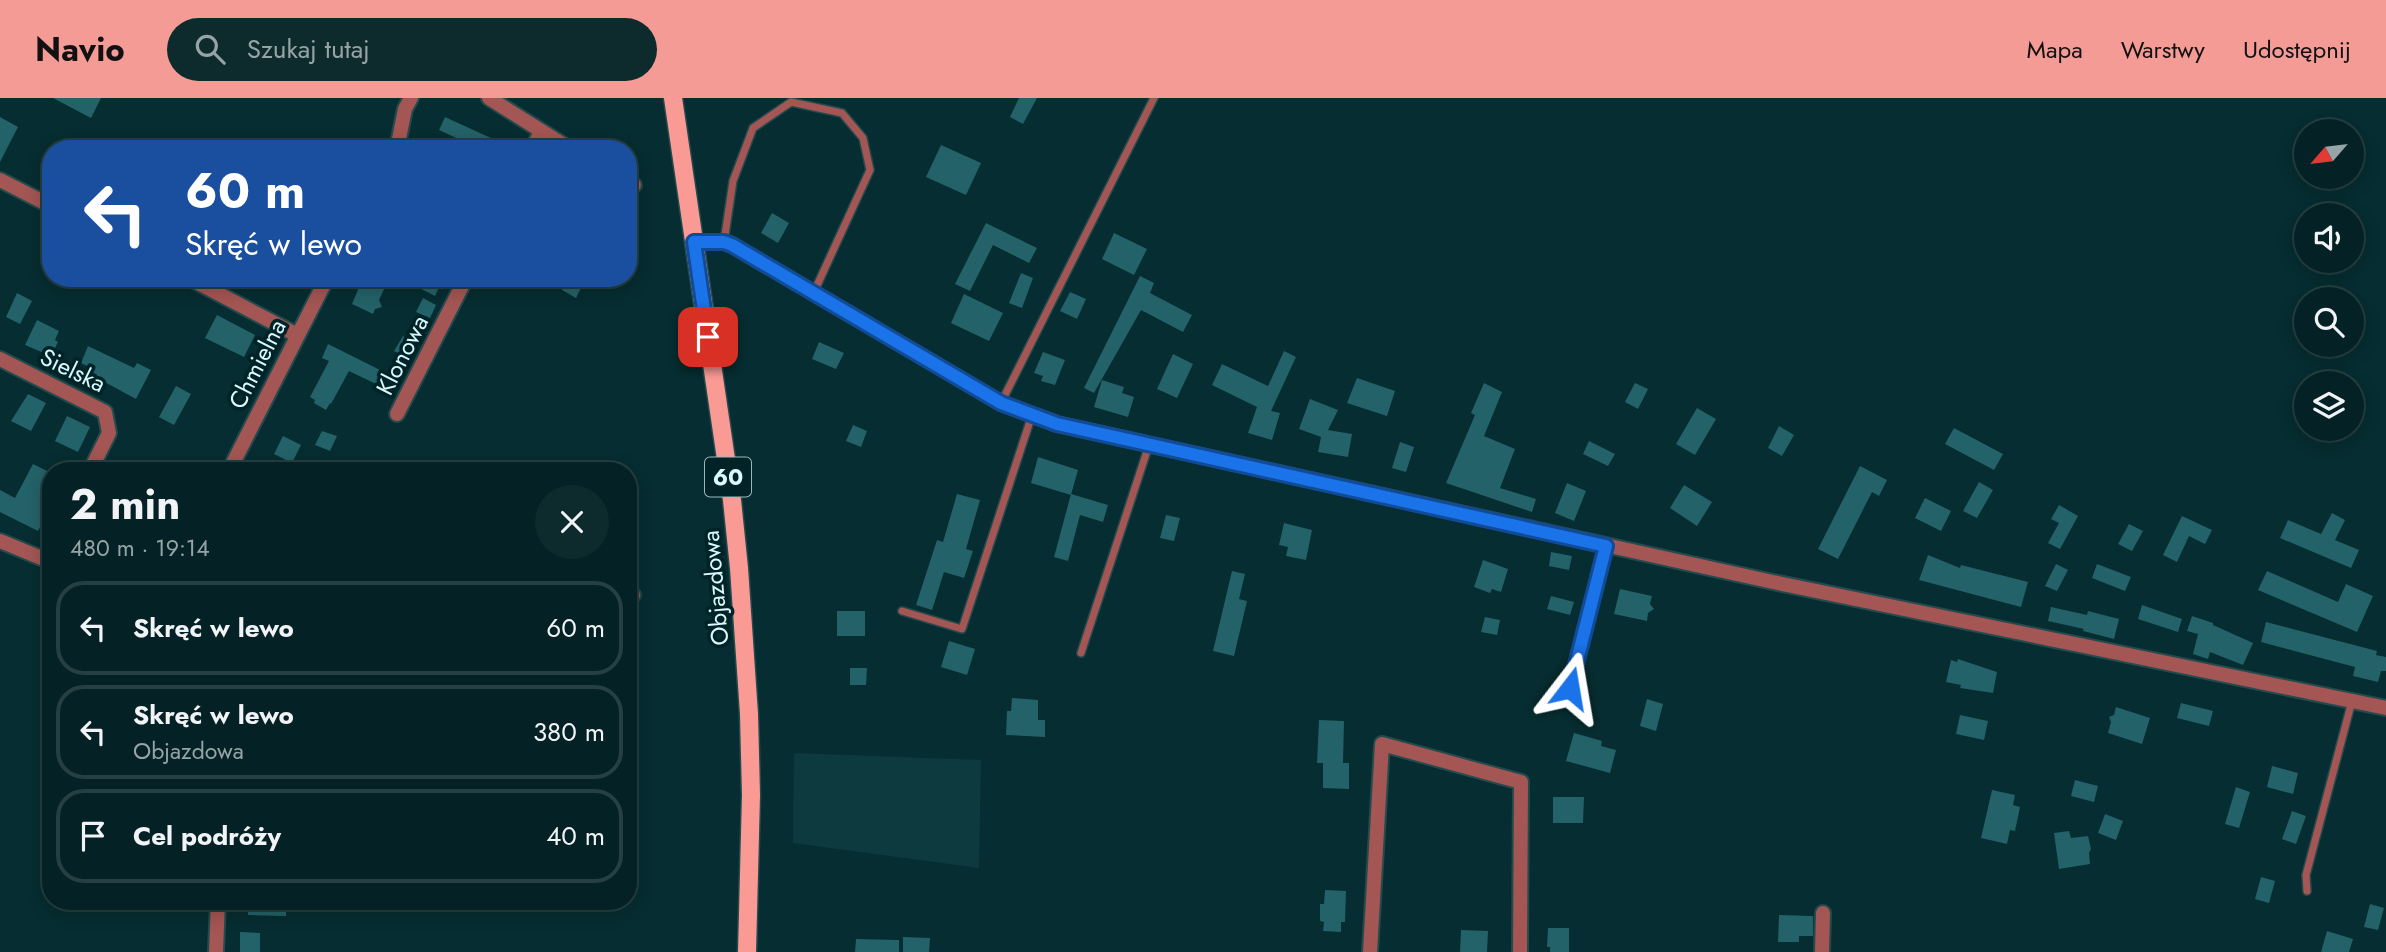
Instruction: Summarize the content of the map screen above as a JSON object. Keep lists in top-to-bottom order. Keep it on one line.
{"streets":{"main road":["60","Objazdowa"],"street":["Klonowa","Chmielna","Sielska"]},"north":"bottom left","page":{"header":"Navio","search":"Szukaj tutaj","nav":["Mapa","Warstwy","Udostępnij"],"turn":["60 m","Skręć w lewo"],"heading":["2 min","480 m · 19:14"],"list":[{"name":"Skręć w lewo","value":"60 m"},{"name":"Skręć w lewo","note":"Objazdowa","value":"380 m"},{"name":"Cel podróży","value":"40 m"}]}}
